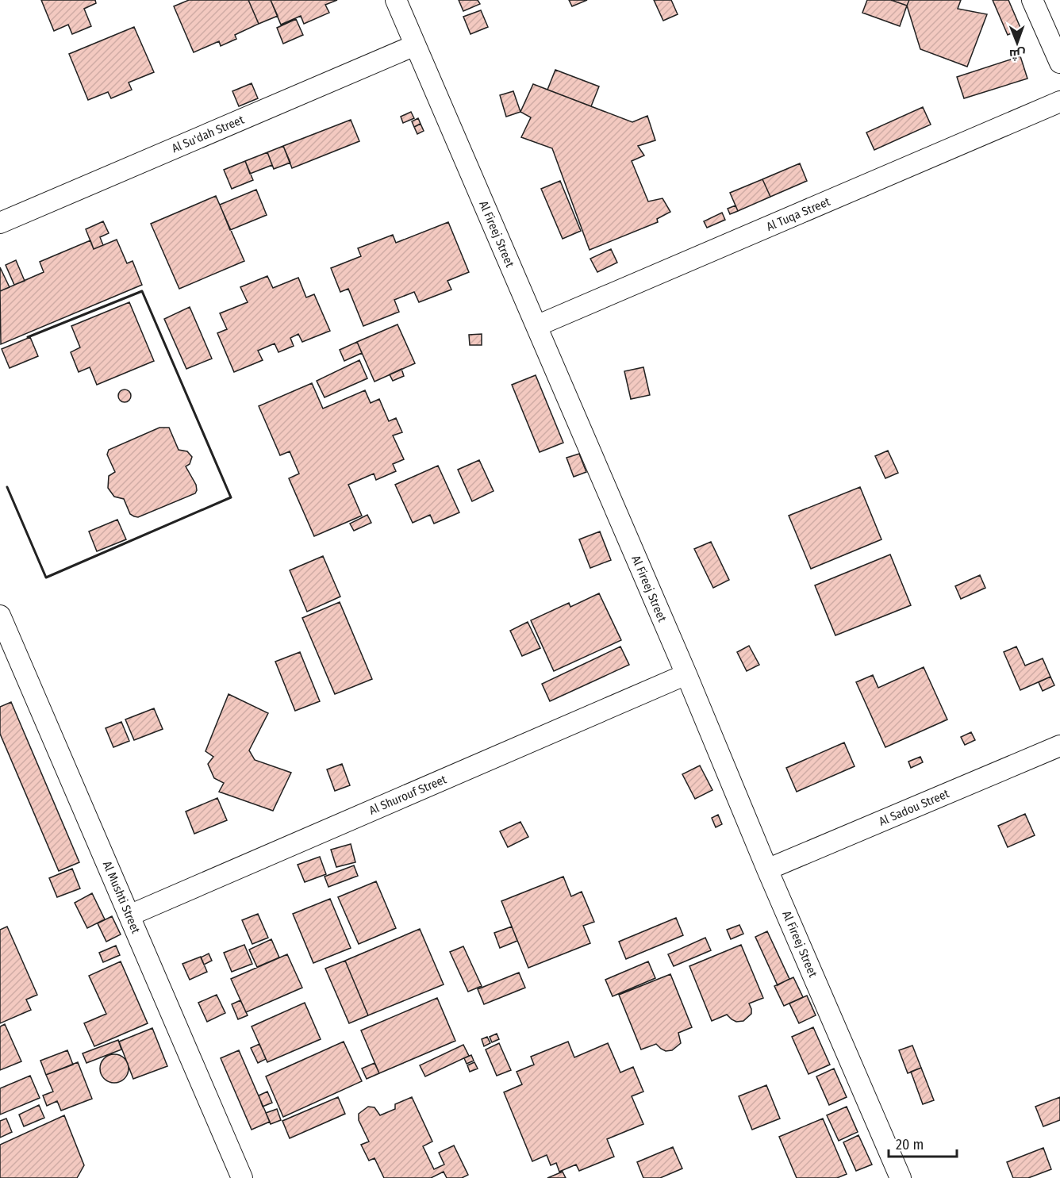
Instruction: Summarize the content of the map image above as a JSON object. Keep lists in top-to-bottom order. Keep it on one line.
{"streets":{"street":["Al Su'dah Street","Al Tuqa Street","Al Fireej Street","Al Shurouf Street","Al Sadou Street","Al Mushti Street"]},"crossings":[["Al Su'dah Street","Al Fireej Street"],["Al Tuqa Street","Al Fireej Street"],["Al Fireej Street","Al Shurouf Street"],["Al Fireej Street","Al Sadou Street"],["Al Shurouf Street","Al Mushti Street"]],"scale_bar":"20 m","north":"bottom"}
